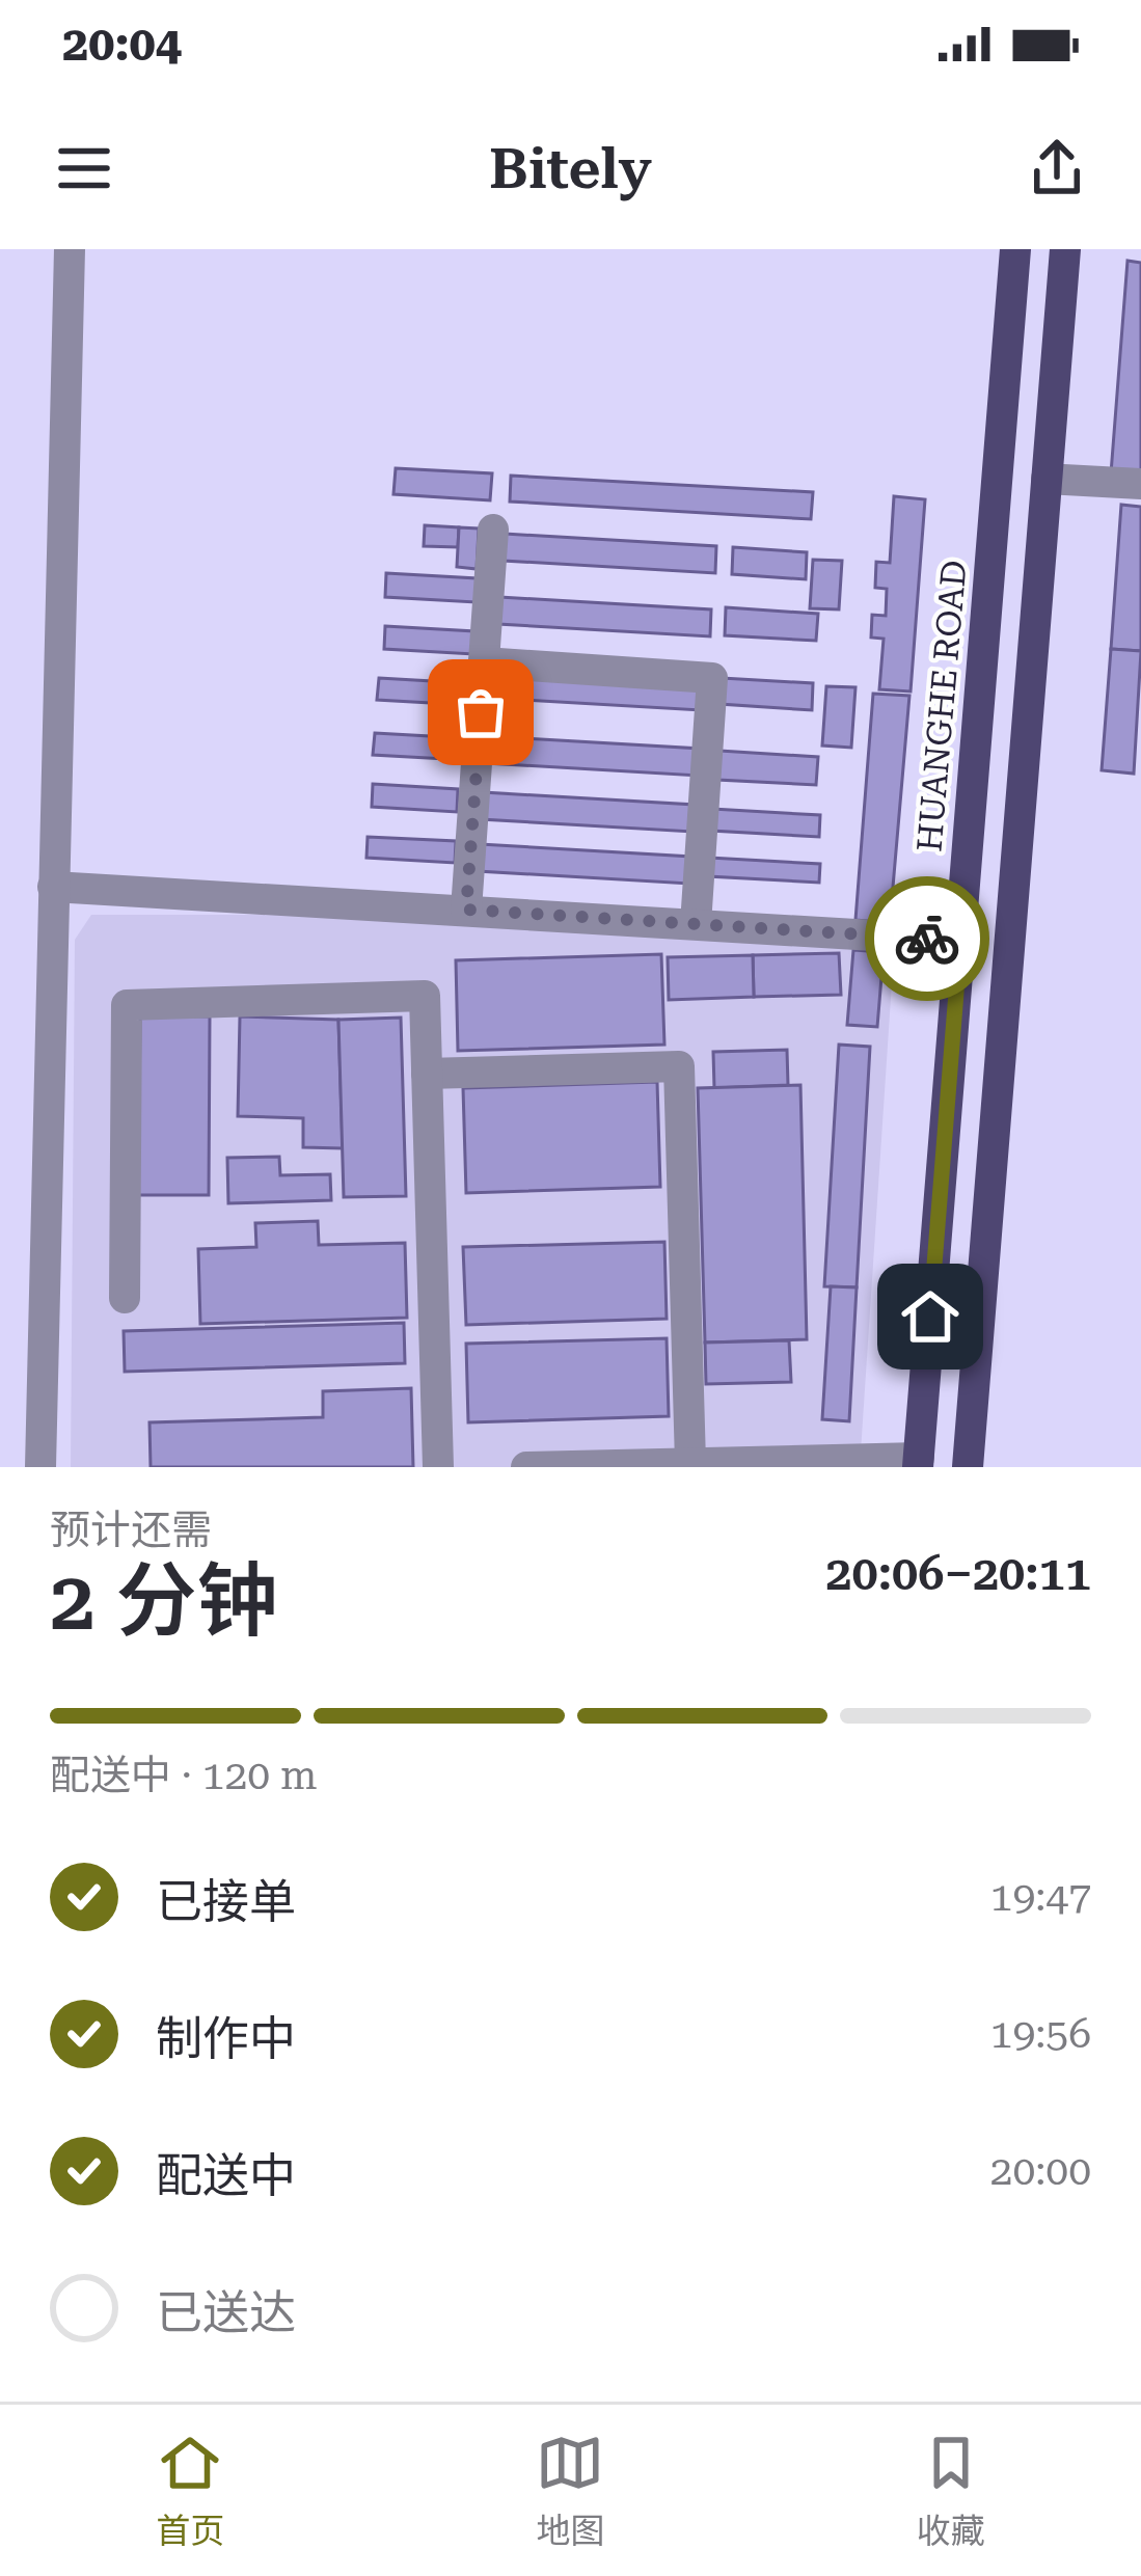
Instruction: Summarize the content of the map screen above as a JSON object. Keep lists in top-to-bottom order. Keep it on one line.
{"streets":{"main road":["HUANGHE ROAD"]},"page":{"status":"20:04","header":"Bitely","heading":["2 分钟","预计还需","20:06–20:11"],"bar":"配送中 · 120 m","list":[["已接单","19:47"],["制作中","19:56"],["配送中","20:00"],"已送达"],"tabs":["首页","地图","收藏"]}}
